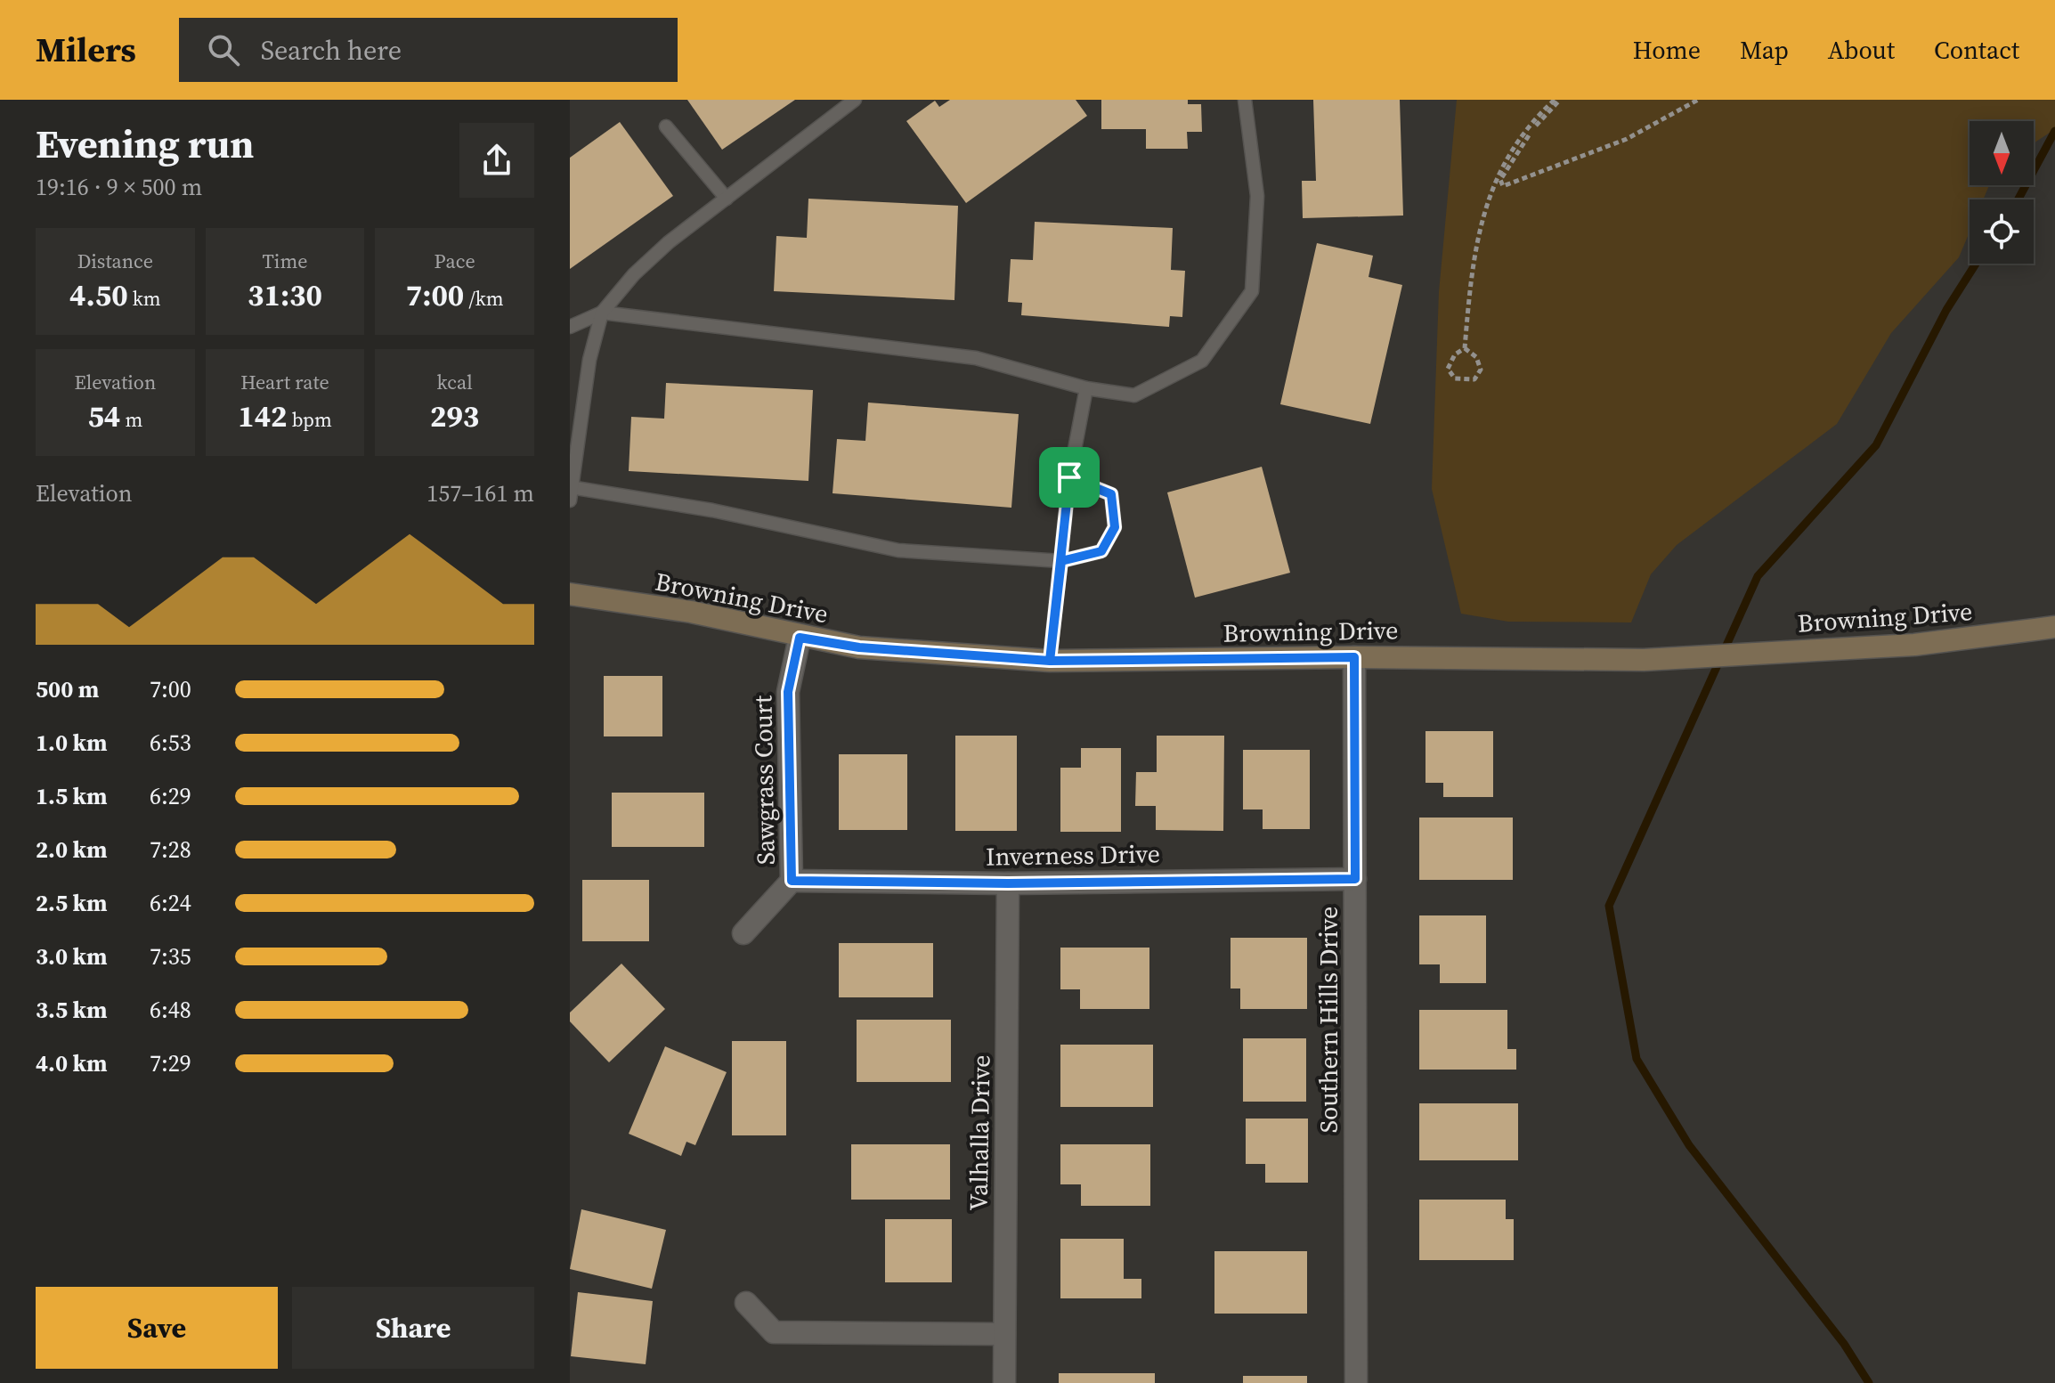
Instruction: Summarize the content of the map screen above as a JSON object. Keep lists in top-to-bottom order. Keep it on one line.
{"streets":{"street":["Browning Drive","Sawgrass Court","Inverness Drive","Southern Hills Drive","Valhalla Drive"]},"crossings":[["Browning Drive","Sawgrass Court"],["Browning Drive","Southern Hills Drive"],["Sawgrass Court","Inverness Drive"],["Inverness Drive","Southern Hills Drive"],["Inverness Drive","Valhalla Drive"]],"north":"bottom","page":{"header":"Milers","search":"Search here","nav":["Home","Map","About","Contact"],"heading":["Evening run","19:16 · 9 × 500 m"],"stats":[["Distance","4.50 km"],["Time","31:30"],["Pace","7:00 /km"],["Elevation","54 m"],["Heart rate","142 bpm"],["kcal","293"]],"chart":["Elevation","157–161 m"],"list":[{"name":"500 m","note":"7:00"},{"name":"1.0 km","note":"6:53"},{"name":"1.5 km","note":"6:29"},{"name":"2.0 km","note":"7:28"},{"name":"2.5 km","note":"6:24"},{"name":"3.0 km","note":"7:35"},{"name":"3.5 km","note":"6:48"},{"name":"4.0 km","note":"7:29"}],"buttons":["Save","Share"]}}
